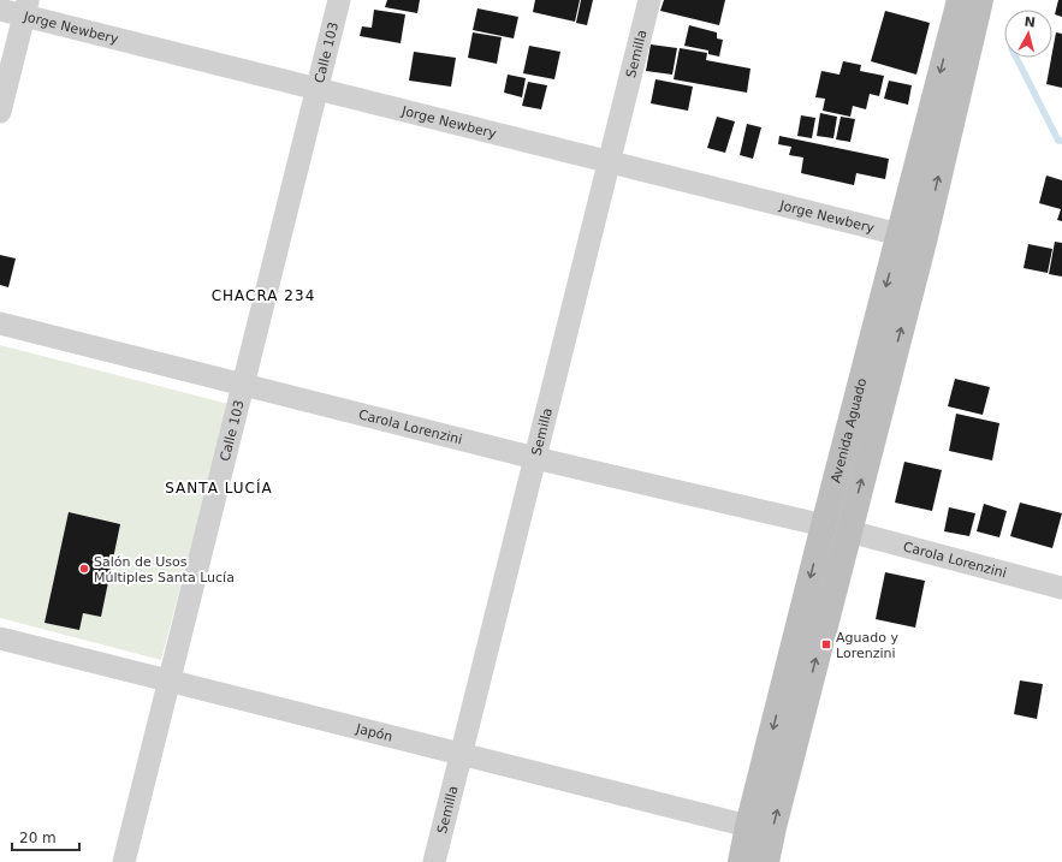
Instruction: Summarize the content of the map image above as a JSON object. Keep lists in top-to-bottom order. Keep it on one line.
{"streets":{"main road":["Avenida Aguado"],"street":["Jorge Newbery","Calle 103","Semilla","Carola Lorenzini","Japón"]},"crossings":[["Jorge Newbery","Calle 103"],["Jorge Newbery","Semilla"],["Jorge Newbery","Avenida Aguado"],["Calle 103","Carola Lorenzini"],["Calle 103","Japón"],["Semilla","Carola Lorenzini"],["Semilla","Japón"],["Carola Lorenzini","Avenida Aguado"],["Avenida Aguado","Japón"]],"districts":["CHACRA 234","SANTA LUCÍA"],"places":{"other":["Salón de Usos Múltiples Santa Lucía"],"transit":["Aguado y Lorenzini"]},"scale_bar":"20 m","north":"top"}
